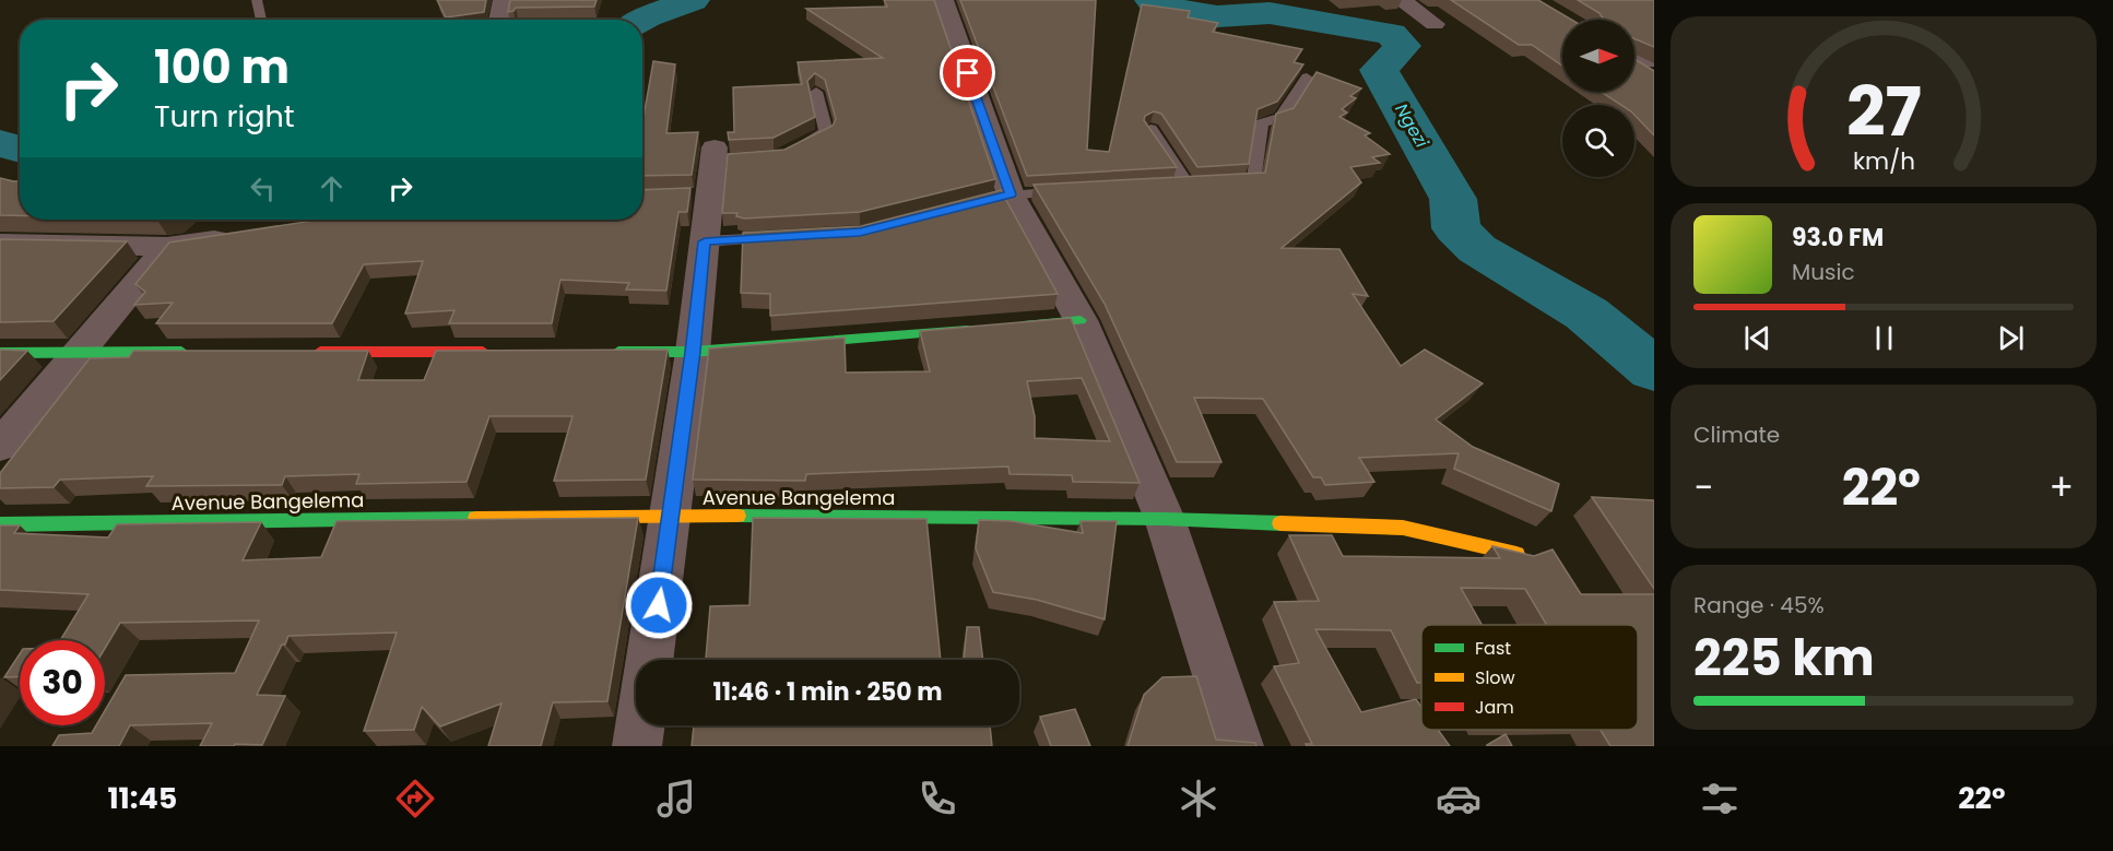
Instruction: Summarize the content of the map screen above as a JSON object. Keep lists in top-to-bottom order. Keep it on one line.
{"streets":{"street":["Avenue Bangelema"]},"water":["Ngezi"],"legend":["Fast","Slow","Jam"],"north":"right","page":{"turn":["100 m","Turn right"],"song":["93.0 FM","Music"],"tile":["Climate",["Range · 45%","225 km"]],"heat":["−","22°","+"],"limit":"30","trip":"11:46 · 1 min · 250 m","tabs":["11:45","22°"],"gauge":["27","km/h"]}}
